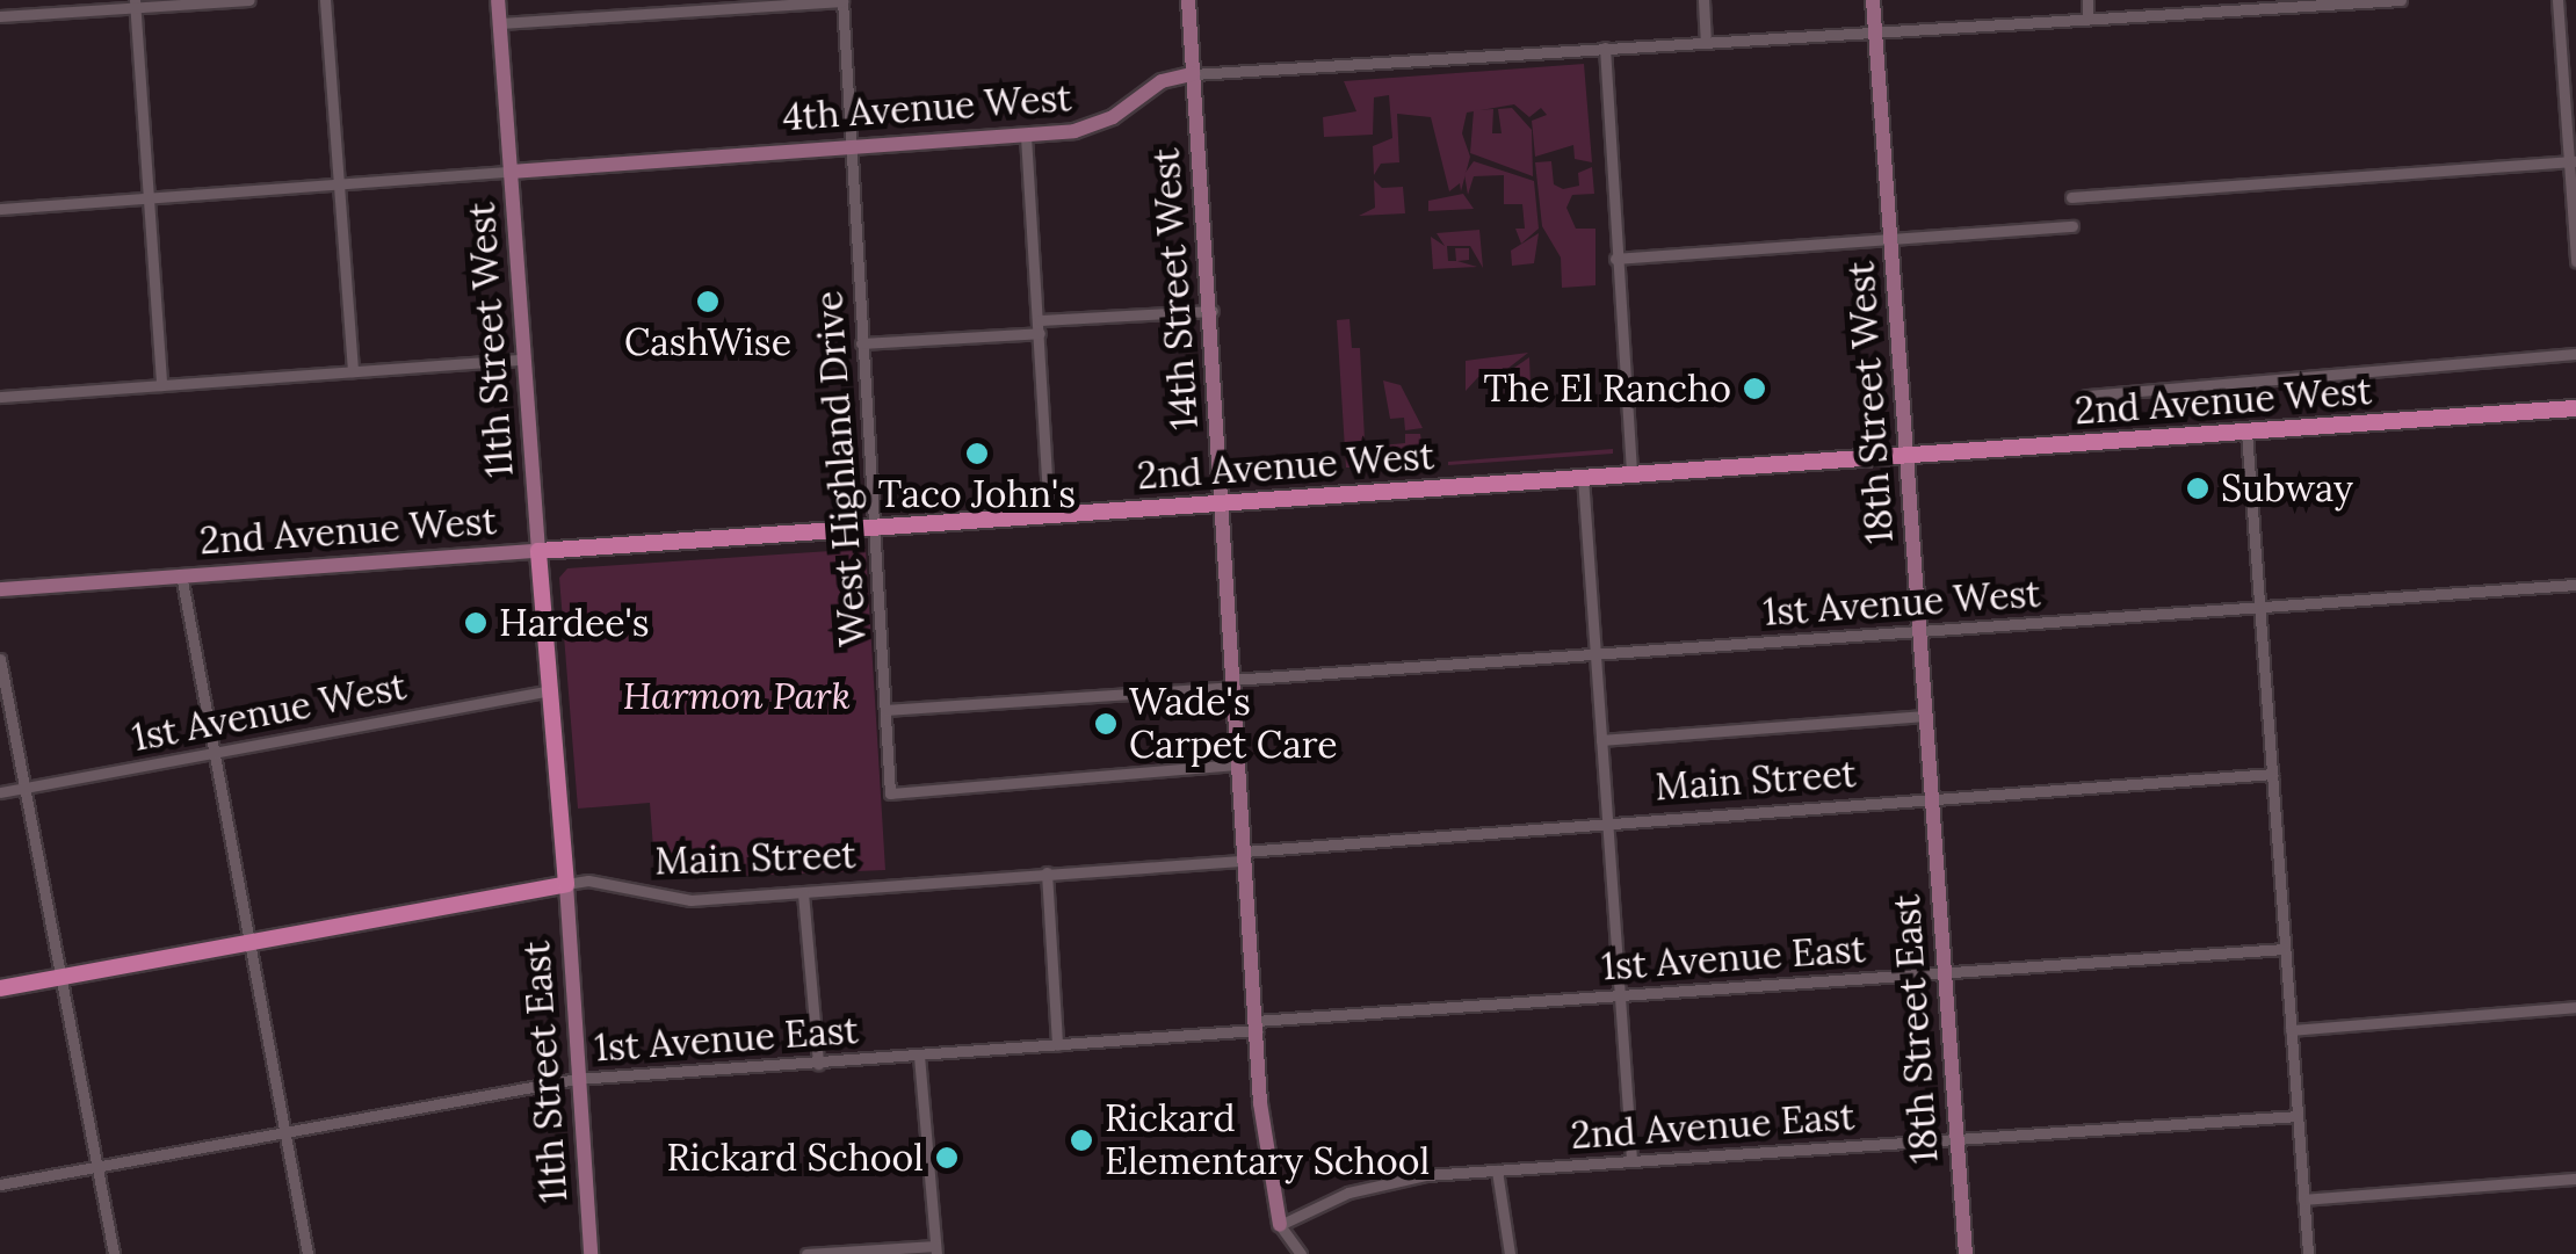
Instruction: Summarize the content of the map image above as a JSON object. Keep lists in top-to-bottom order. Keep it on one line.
{"streets":{"main road":["11th Street West","2nd Avenue West","Main Street"],"street":["4th Avenue West","14th Street West","18th Street West","West Highland Drive","1st Avenue West","1st Avenue East","18th Street East","11th Street East","2nd Avenue East"]},"crossings":[["4th Avenue West","14th Street West"],["4th Avenue West","11th Street West"],["4th Avenue West","18th Street West"],["4th Avenue West","West Highland Drive"],["14th Street West","2nd Avenue West"],["14th Street West","West Highland Drive"],["14th Street West","1st Avenue West"],["14th Street West","Main Street"],["14th Street West","1st Avenue East"],["14th Street West","2nd Avenue East"],["11th Street West","2nd Avenue West"],["11th Street West","1st Avenue West"],["11th Street West","Main Street"],["11th Street West","11th Street East"],["2nd Avenue West","18th Street West"],["2nd Avenue West","West Highland Drive"],["18th Street West","1st Avenue West"],["18th Street West","Main Street"],["18th Street West","18th Street East"],["West Highland Drive","1st Avenue West"],["Main Street","18th Street East"],["Main Street","11th Street East"],["1st Avenue East","18th Street East"],["1st Avenue East","11th Street East"],["18th Street East","2nd Avenue East"]],"parks":["Harmon Park"],"places":["CashWise","The El Rancho","Taco John's","Subway","Hardee's","Wade's Carpet Care","Rickard Elementary School","Rickard School"]}
